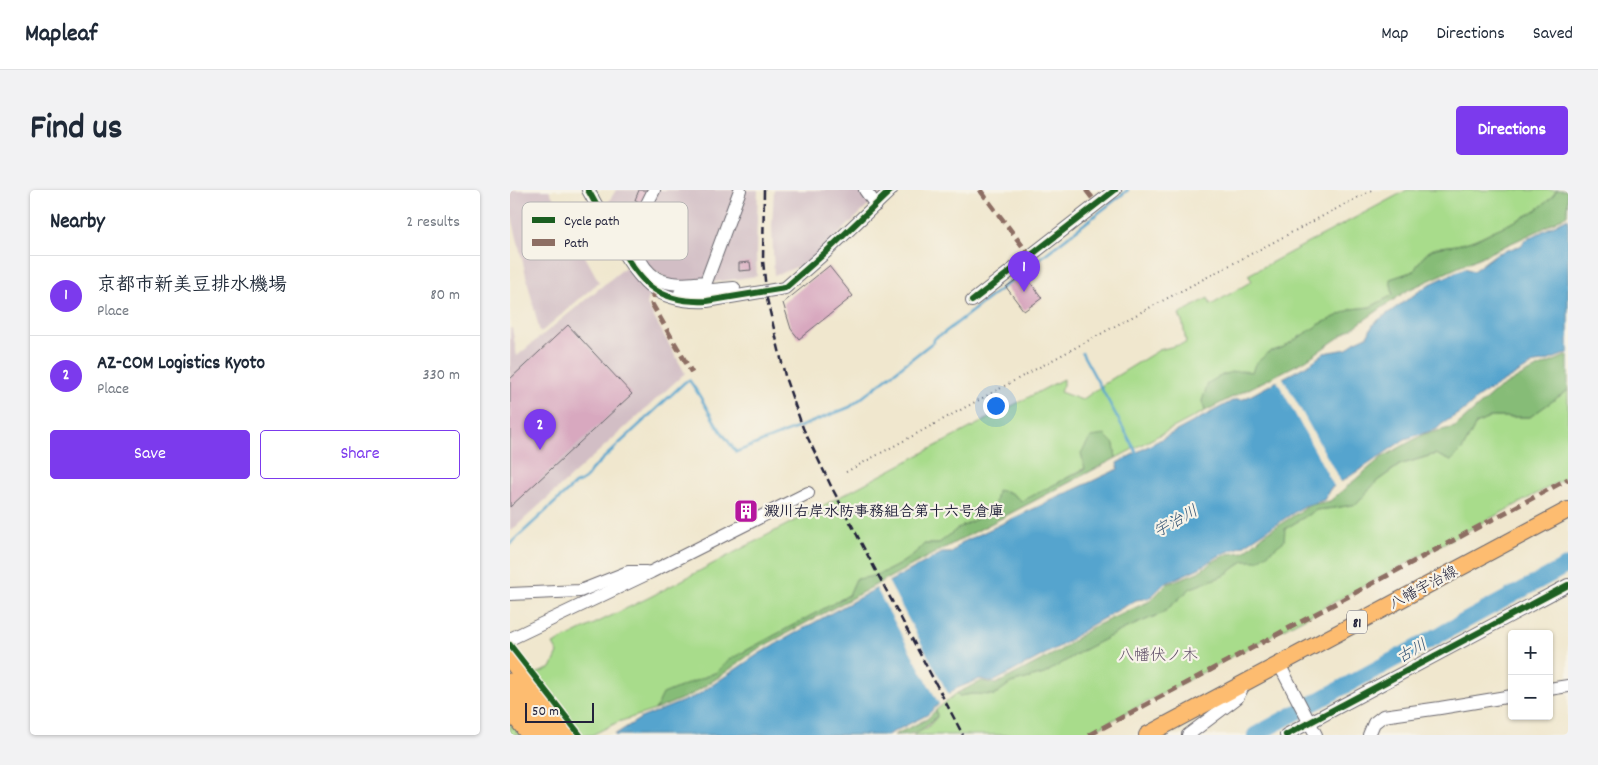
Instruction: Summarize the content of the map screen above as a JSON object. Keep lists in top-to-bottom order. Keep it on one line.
{"streets":{"main road":["八幡宇治線","81"]},"districts":["八幡伏ノ木"],"water":["宇治川","古川"],"places":{"building":["澱川右岸水防事務組合第十六号倉庫"]},"legend":["Cycle path","Path"],"scale_bar":"50 m","page":{"header":"Mapleaf","nav":["Map","Directions","Saved"],"title":"Find us","buttons":["Directions",["Save","Share"]],"heading":["Nearby","2 results"],"pins":["1","2"],"list":[{"mark":"1","name":"京都市新美豆排水機場","note":"Place","value":"80 m"},{"mark":"2","name":"AZ-COM Logistics Kyoto","note":"Place","value":"330 m"}],"map_buttons":["+","−"],"scale":"50 m"}}
